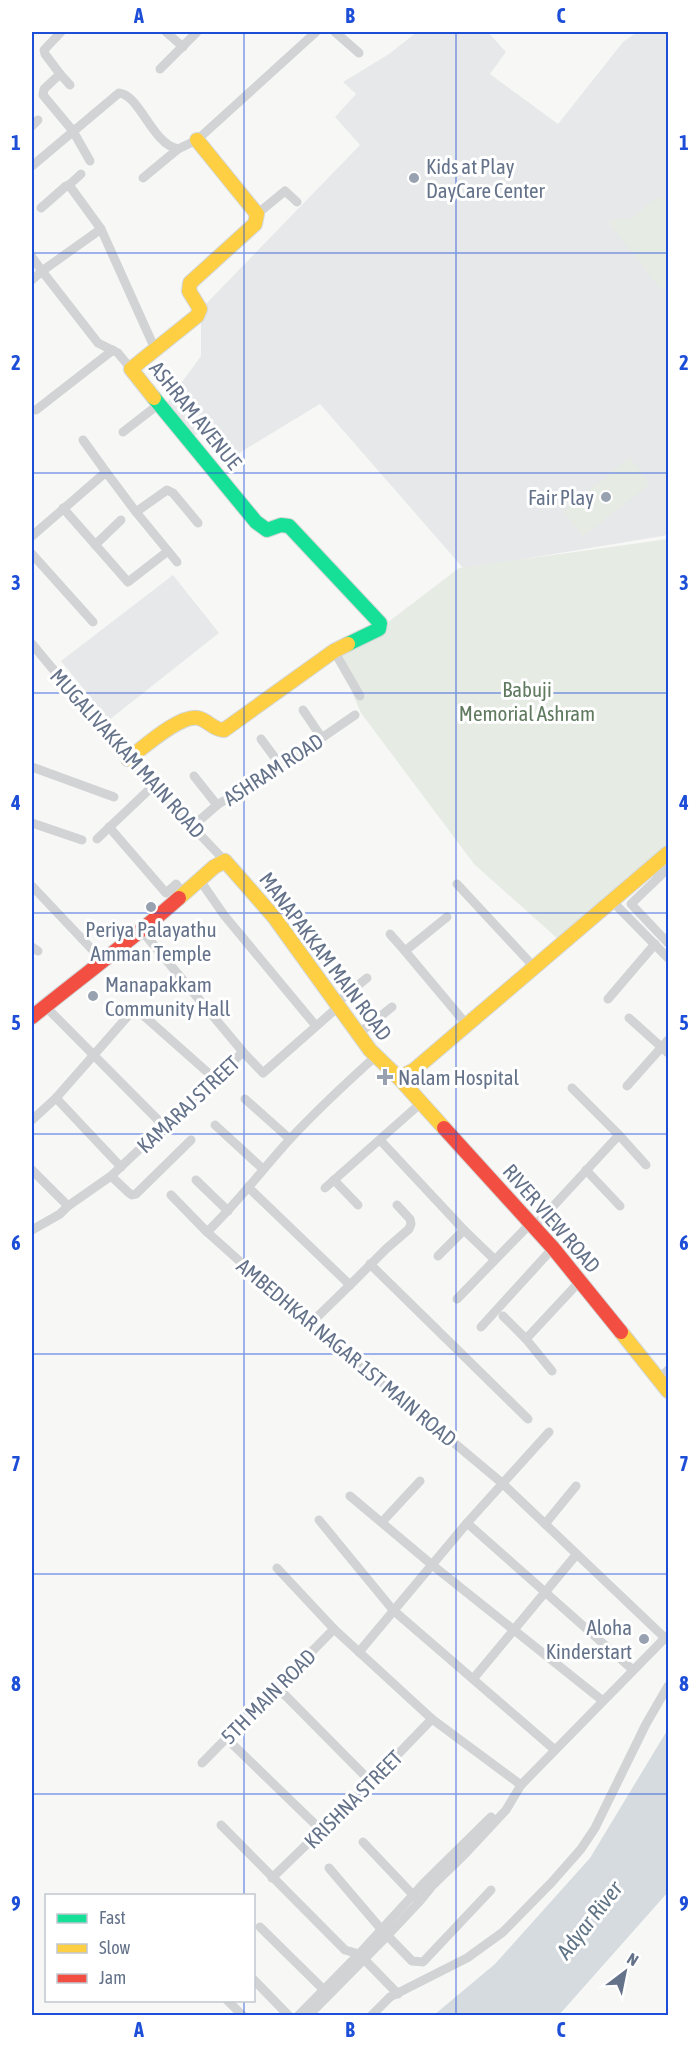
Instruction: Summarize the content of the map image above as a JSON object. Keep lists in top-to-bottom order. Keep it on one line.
{"streets":{"street":["ASHRAM AVENUE","MUGALIVAKKAM MAIN ROAD","ASHRAM ROAD","MANAPAKKAM MAIN ROAD","KAMARAJ STREET","RIVER VIEW ROAD","AMBEDHKAR NAGAR 1ST MAIN ROAD","5TH MAIN ROAD","KRISHNA STREET"]},"crossings":[["MUGALIVAKKAM MAIN ROAD","ASHRAM ROAD"],["MUGALIVAKKAM MAIN ROAD","MANAPAKKAM MAIN ROAD"],["MANAPAKKAM MAIN ROAD","KAMARAJ STREET"],["MANAPAKKAM MAIN ROAD","RIVER VIEW ROAD"]],"water":["Adyar River"],"parks":["Babuji Memorial Ashram"],"places":{"other":["Kids at Play DayCare Center","Fair Play","Periya Palayathu Amman Temple","Manapakkam Community Hall","Aloha Kinderstart"],"health":["Nalam Hospital"]},"legend":["Fast","Slow","Jam"],"north":"top right","grid":{"columns":["A","B","C"],"rows":["1","2","3","4","5","6","7","8","9"]}}
